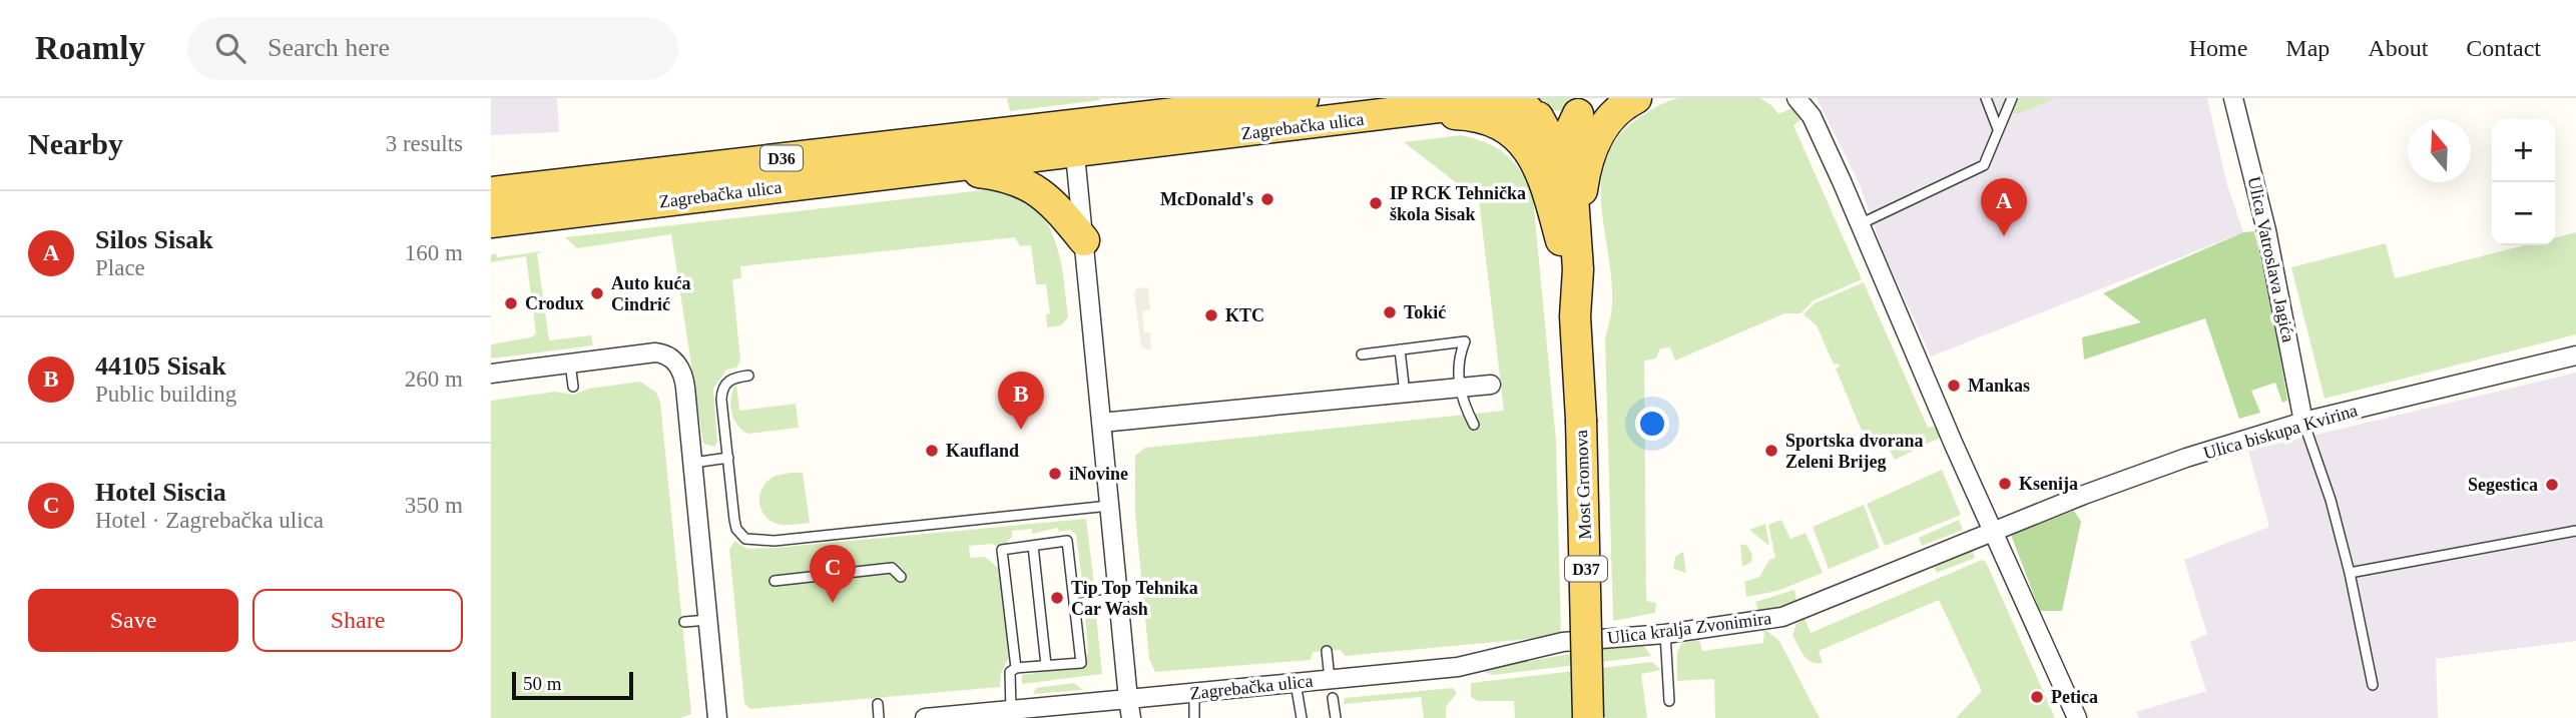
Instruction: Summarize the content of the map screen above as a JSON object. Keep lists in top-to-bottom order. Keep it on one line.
{"streets":{"main road":["Zagrebačka ulica","D36","Most Gromova","D37"],"street":["Ulica Vatroslava Jagića","Ulica biskupa Kvirina","Ulica kralja Zvonimira"]},"crossings":[["Zagrebačka ulica","D36"],["Zagrebačka ulica","Ulica kralja Zvonimira"],["Ulica Vatroslava Jagića","Ulica biskupa Kvirina"],["Ulica biskupa Kvirina","Ulica kralja Zvonimira"]],"places":["McDonald's","IP RCK Tehnička škola Sisak","Auto kuća Cindrić","Crodux","Tokić","KTC","Mankas","Kaufland","Sportska dvorana Zeleni Brijeg","iNovine","Ksenija","Segestica","Tip Top Tehnika Car Wash","Petica"],"scale_bar":"50 m","north":"top","page":{"header":"Roamly","search":"Search here","nav":["Home","Map","About","Contact"],"heading":["Nearby","3 results"],"map_buttons":["+","−"],"pins":["A","B","C"],"list":[{"mark":"A","name":"Silos Sisak","note":"Place","value":"160 m"},{"mark":"B","name":"44105 Sisak","note":"Public building","value":"260 m"},{"mark":"C","name":"Hotel Siscia","note":"Hotel · Zagrebačka ulica","value":"350 m"}],"buttons":["Save","Share"],"scale":"50 m"}}
